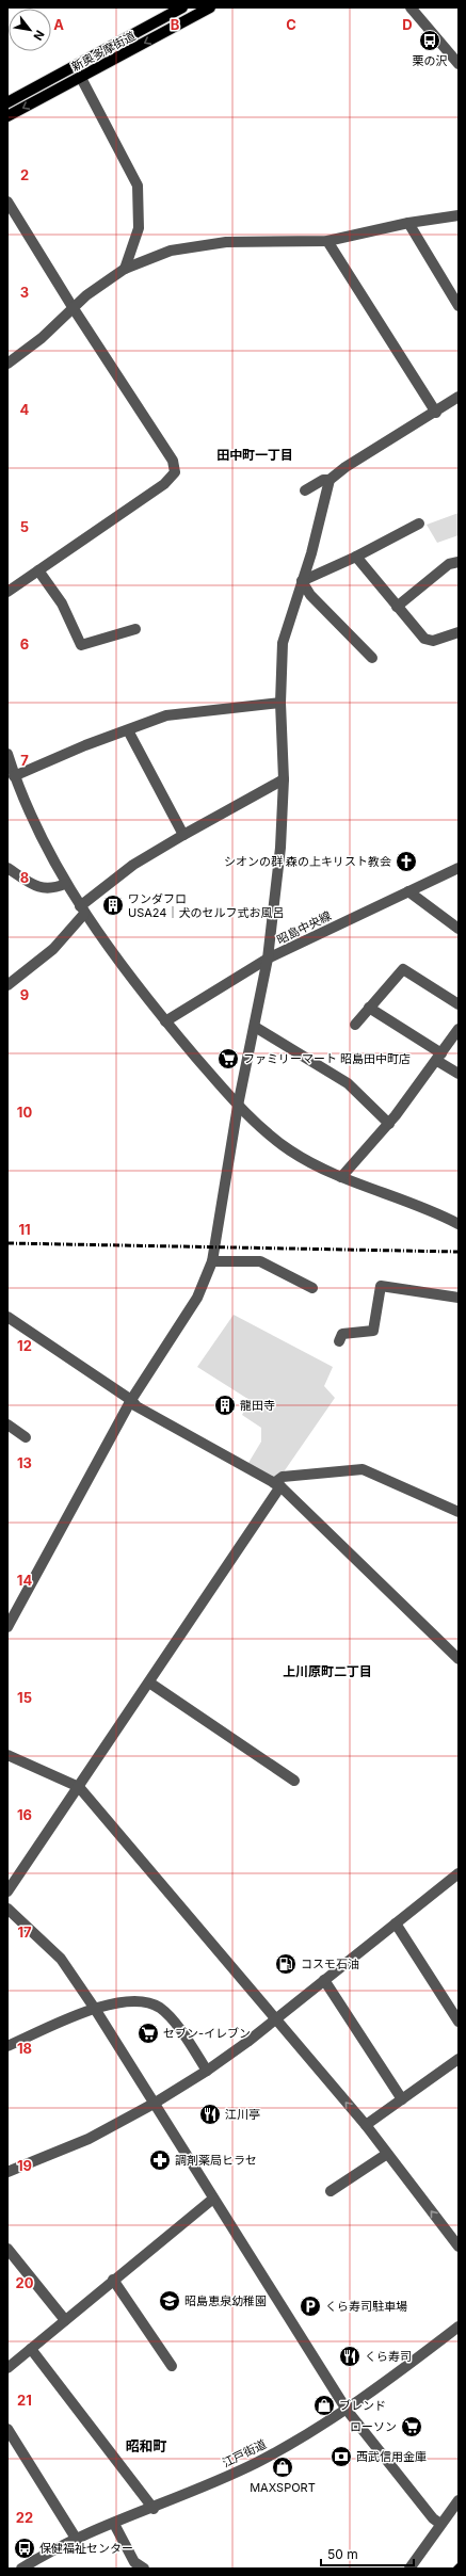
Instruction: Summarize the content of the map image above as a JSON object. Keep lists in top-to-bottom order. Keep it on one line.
{"streets":{"main road":["新奥多摩街道"],"street":["昭島中央線","江戸街道"]},"districts":["田中町一丁目","上川原町二丁目","昭和町"],"places":{"bus stop":["栗の沢","保健福祉センター"],"church":["シオンの群 森の上キリスト教会"],"building":["ワンダフロ USA24｜犬のセルフ式お風呂","龍田寺"],"supermarket":["ファミリーマート 昭島田中町店","セブン-イレブン","ローソン"],"fuel station":["コスモ石油"],"restaurant":["江川亭","くら寿司"],"pharmacy":["調剤薬局ヒラセ"],"school or university":["昭島恵泉幼稚園"],"parking":["くら寿司駐車場"],"shop":["ブレンド","MAXSPORT"],"bank":["西武信用金庫"]},"scale_bar":"50 m","north":"bottom right","grid":{"columns":["A","B","C","D"],"rows":["2","3","4","5","6","7","8","9","10","11","12","13","14","15","16","17","18","19","20","21","22"]}}
